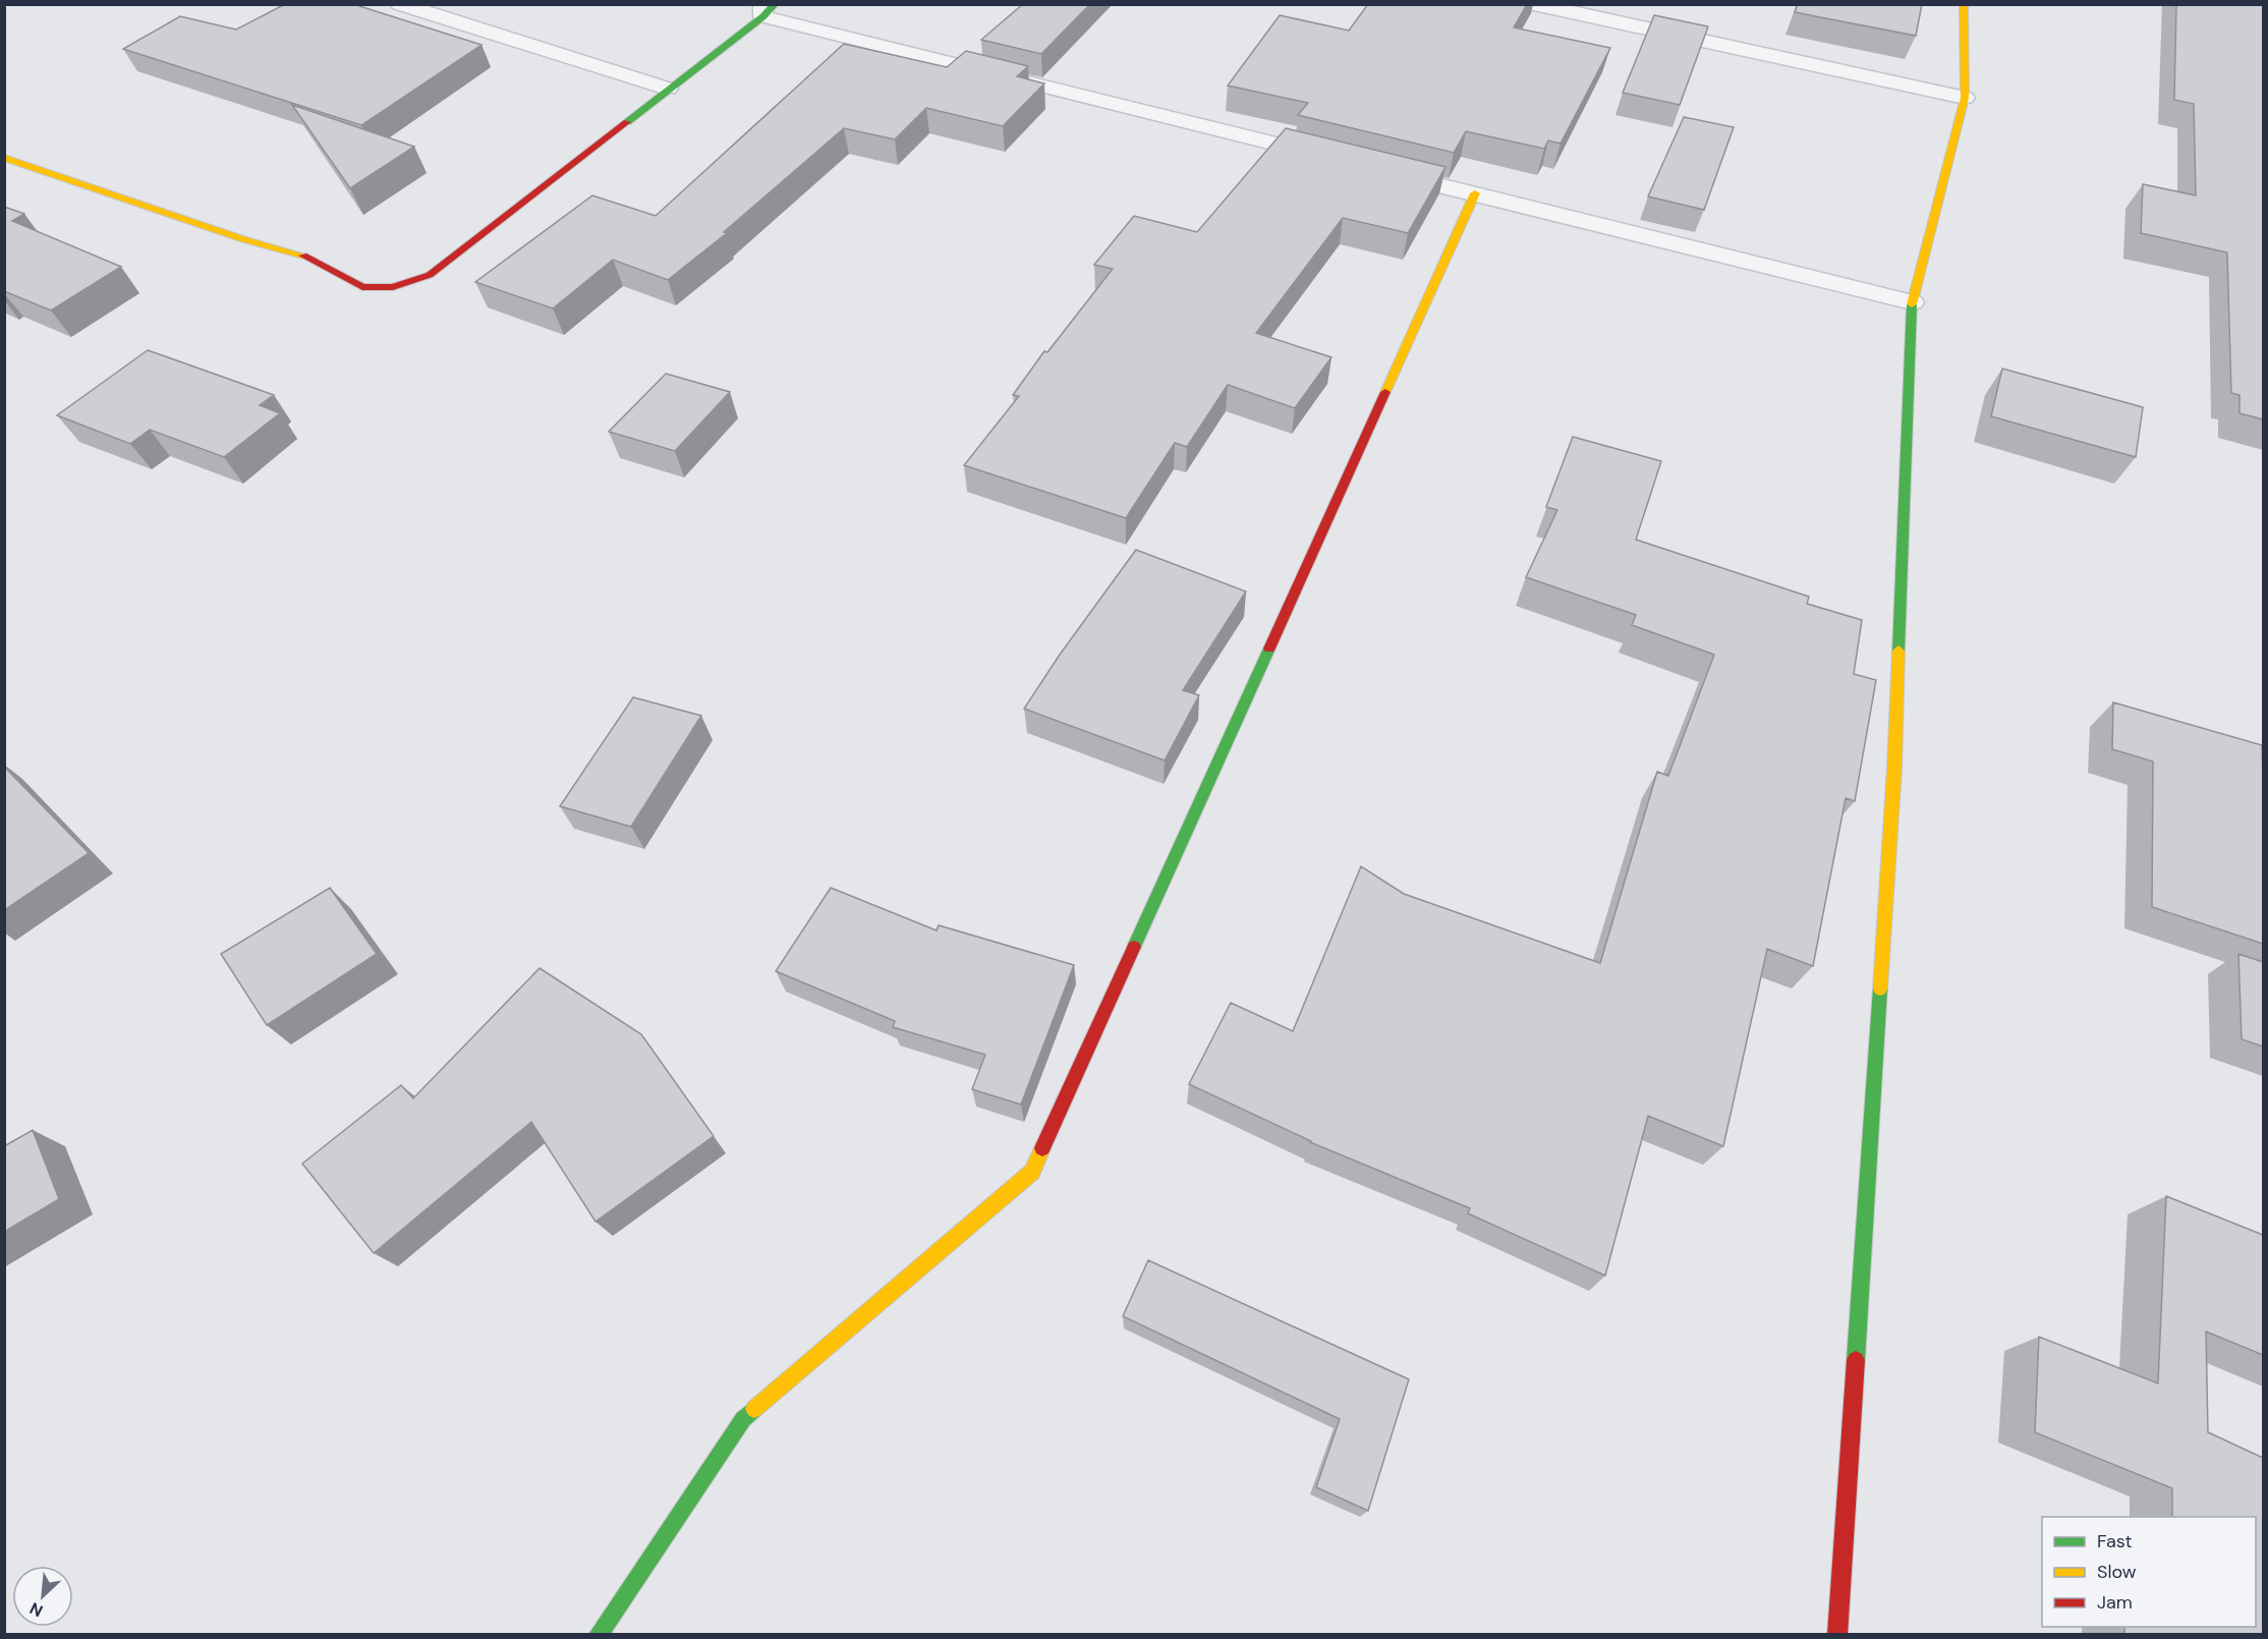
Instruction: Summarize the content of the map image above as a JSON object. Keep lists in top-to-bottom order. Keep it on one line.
{"legend":["Fast","Slow","Jam"],"north":"bottom left"}
